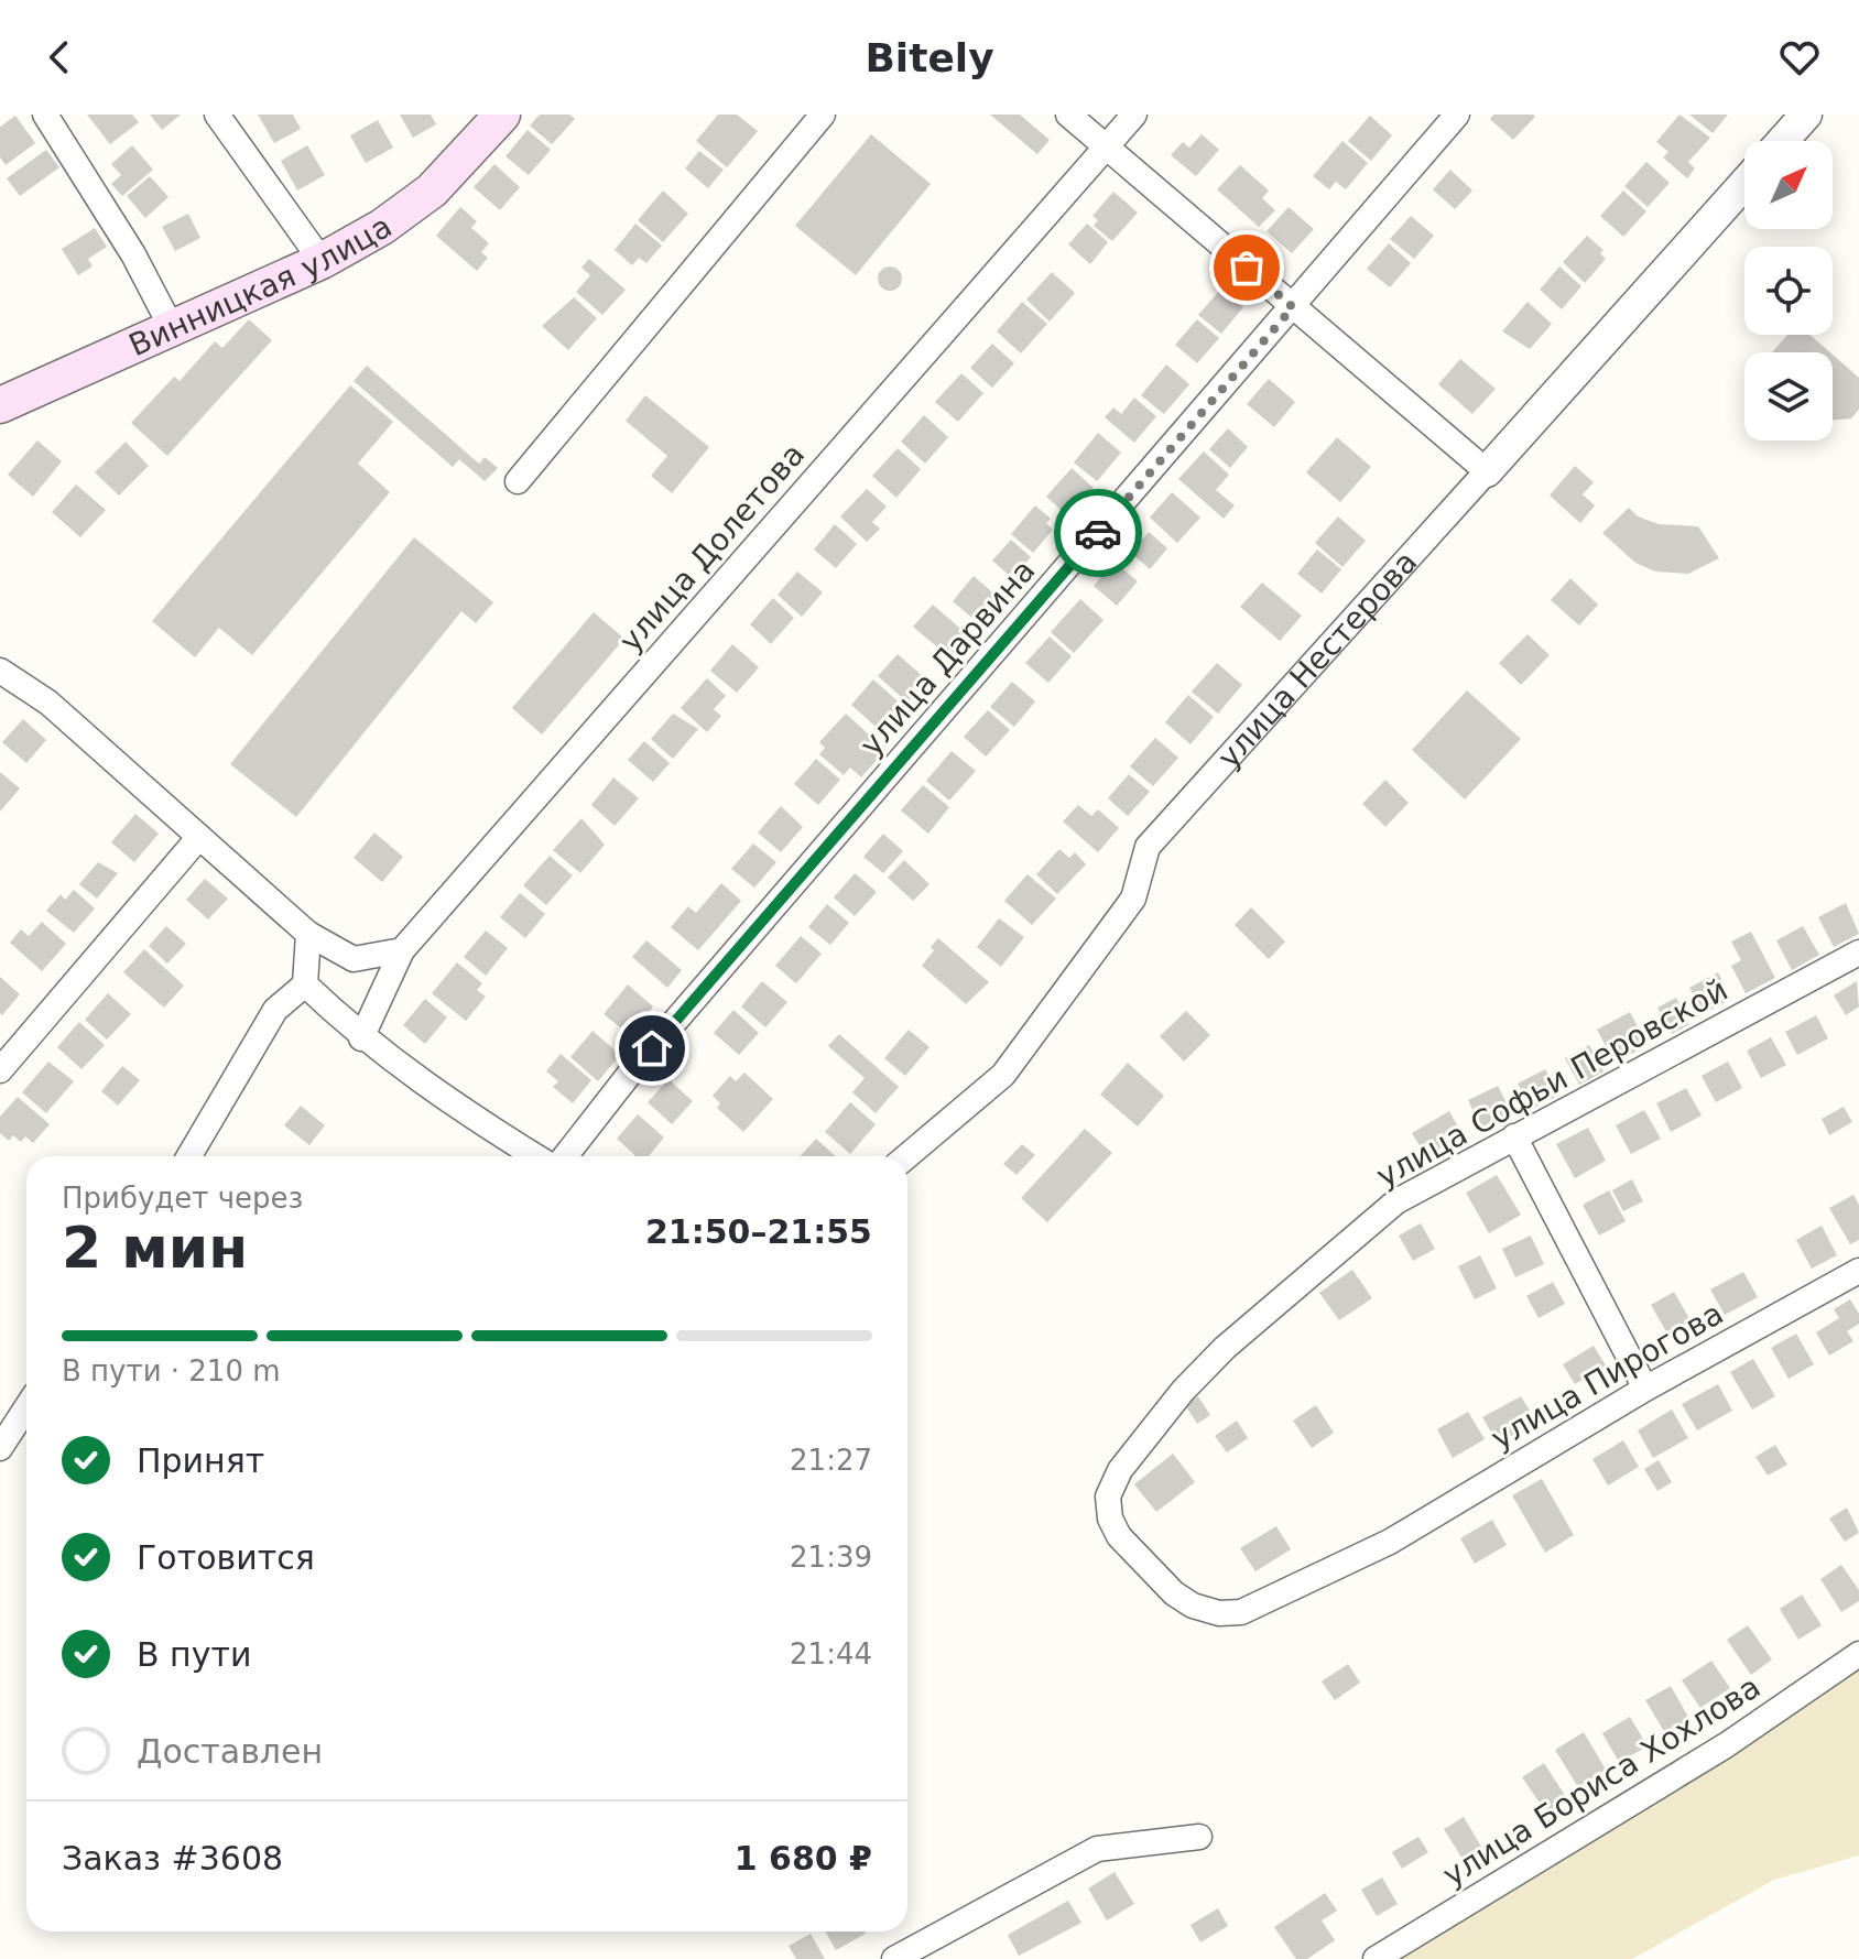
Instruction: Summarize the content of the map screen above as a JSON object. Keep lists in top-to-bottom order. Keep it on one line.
{"streets":{"main road":["Винницкая улица"],"street":["улица Долетова","улица Дарвина","улица Нестерова","улица Софьи Перовской","улица Пирогова","улица Бориса Хохлова"]},"crossings":[["улица Софьи Перовской","улица Пирогова"]],"north":"top right","page":{"header":"Bitely","heading":["2 мин","Прибудет через","21:50–21:55"],"panel":["Заказ #3608","1 680 ₽"],"bar":"В пути · 210 m","list":[["Принят","21:27"],["Готовится","21:39"],["В пути","21:44"],"Доставлен"]}}
